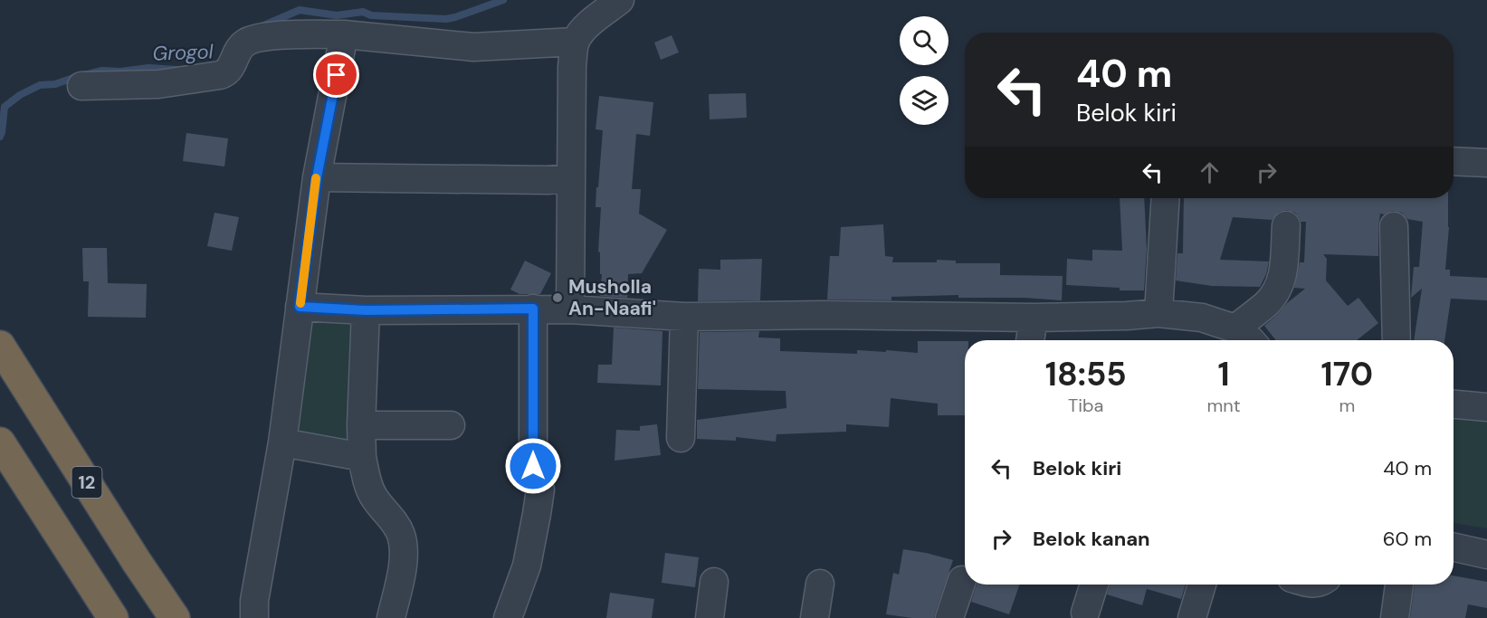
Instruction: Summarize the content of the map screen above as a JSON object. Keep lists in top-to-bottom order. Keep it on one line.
{"streets":{"highway":["12"]},"water":["Grogol"],"places":["Musholla An-Naafi'"],"page":{"turn":["40 m","Belok kiri"],"eta":["18:55","Tiba","1","mnt","170","m"],"list":[{"name":"Belok kiri","value":"40 m"},{"name":"Belok kanan","value":"60 m"}]}}
